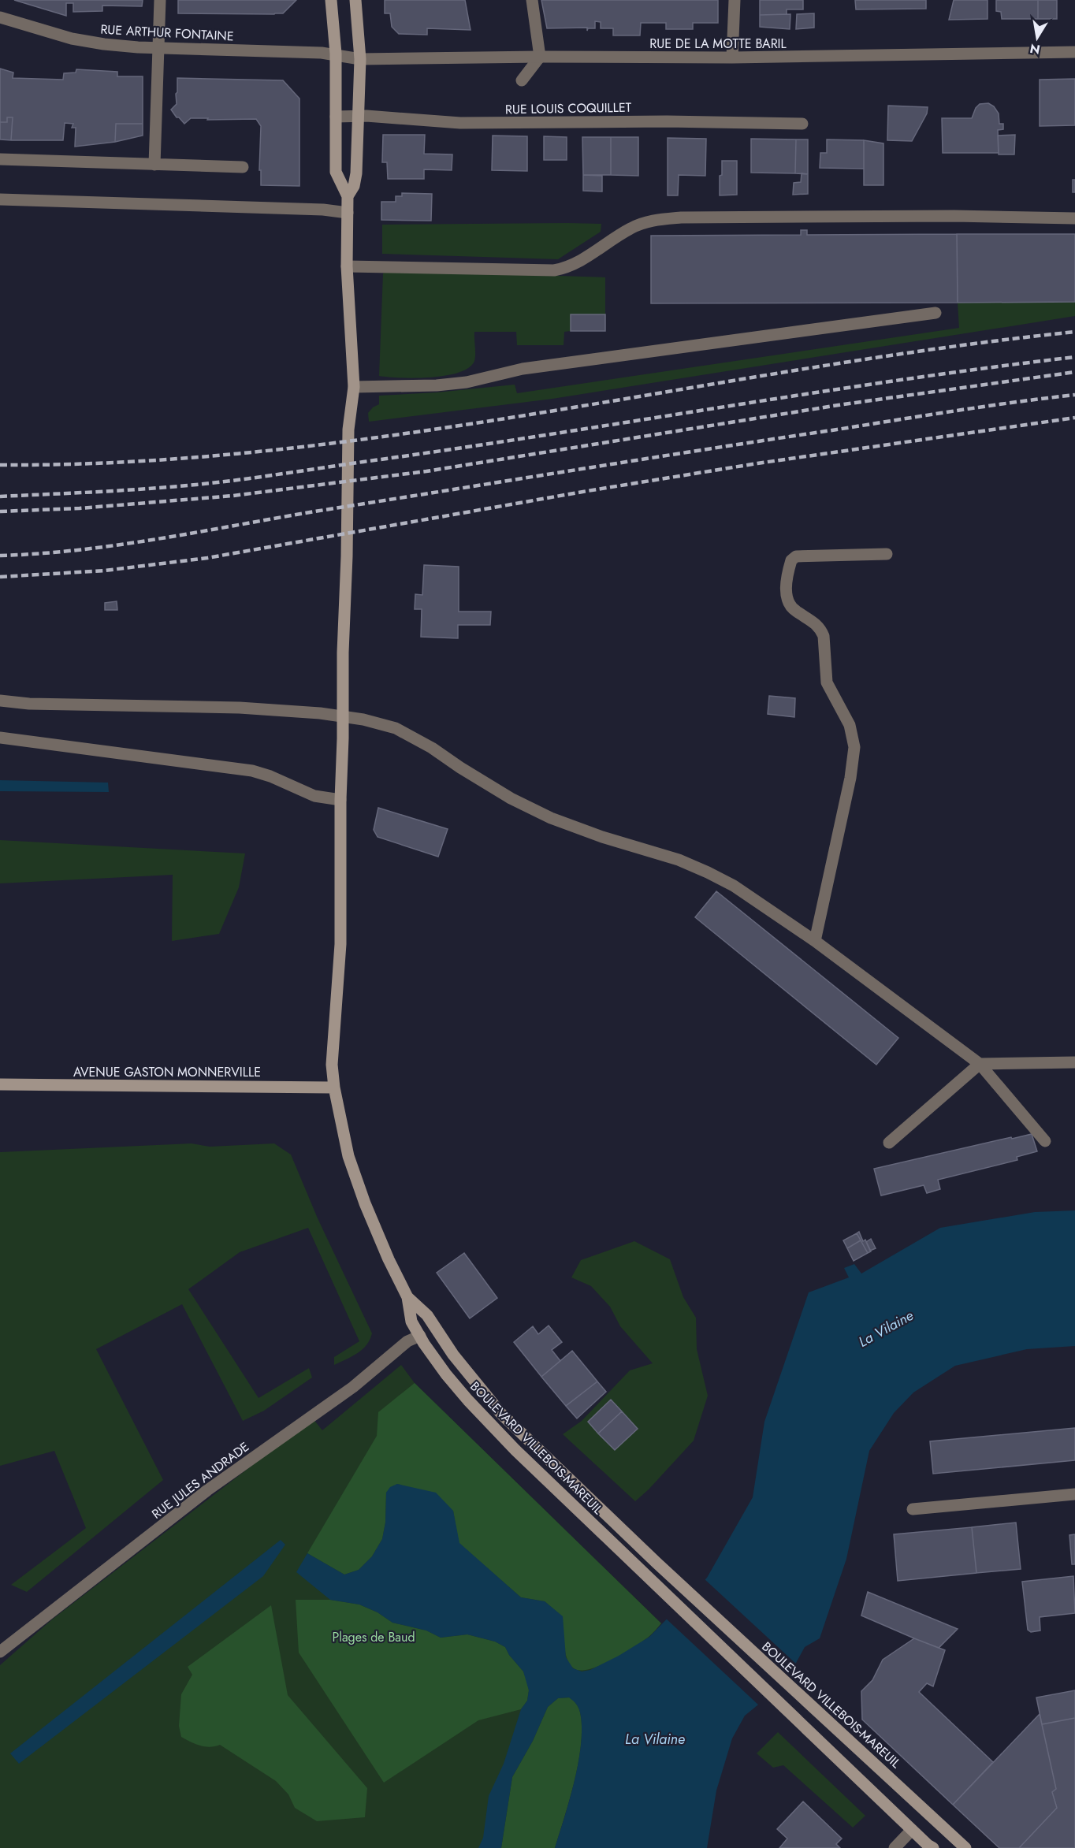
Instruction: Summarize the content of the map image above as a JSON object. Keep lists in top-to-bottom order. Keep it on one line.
{"streets":{"main road":["AVENUE GASTON MONNERVILLE","BOULEVARD VILLEBOIS-MAREUIL"],"street":["RUE ARTHUR FONTAINE","RUE DE LA MOTTE BARIL","RUE LOUIS COQUILLET","RUE JULES ANDRADE"]},"crossings":[["BOULEVARD VILLEBOIS-MAREUIL","RUE JULES ANDRADE"]],"water":["La Vilaine"],"parks":["Plages de Baud"],"north":"bottom"}
